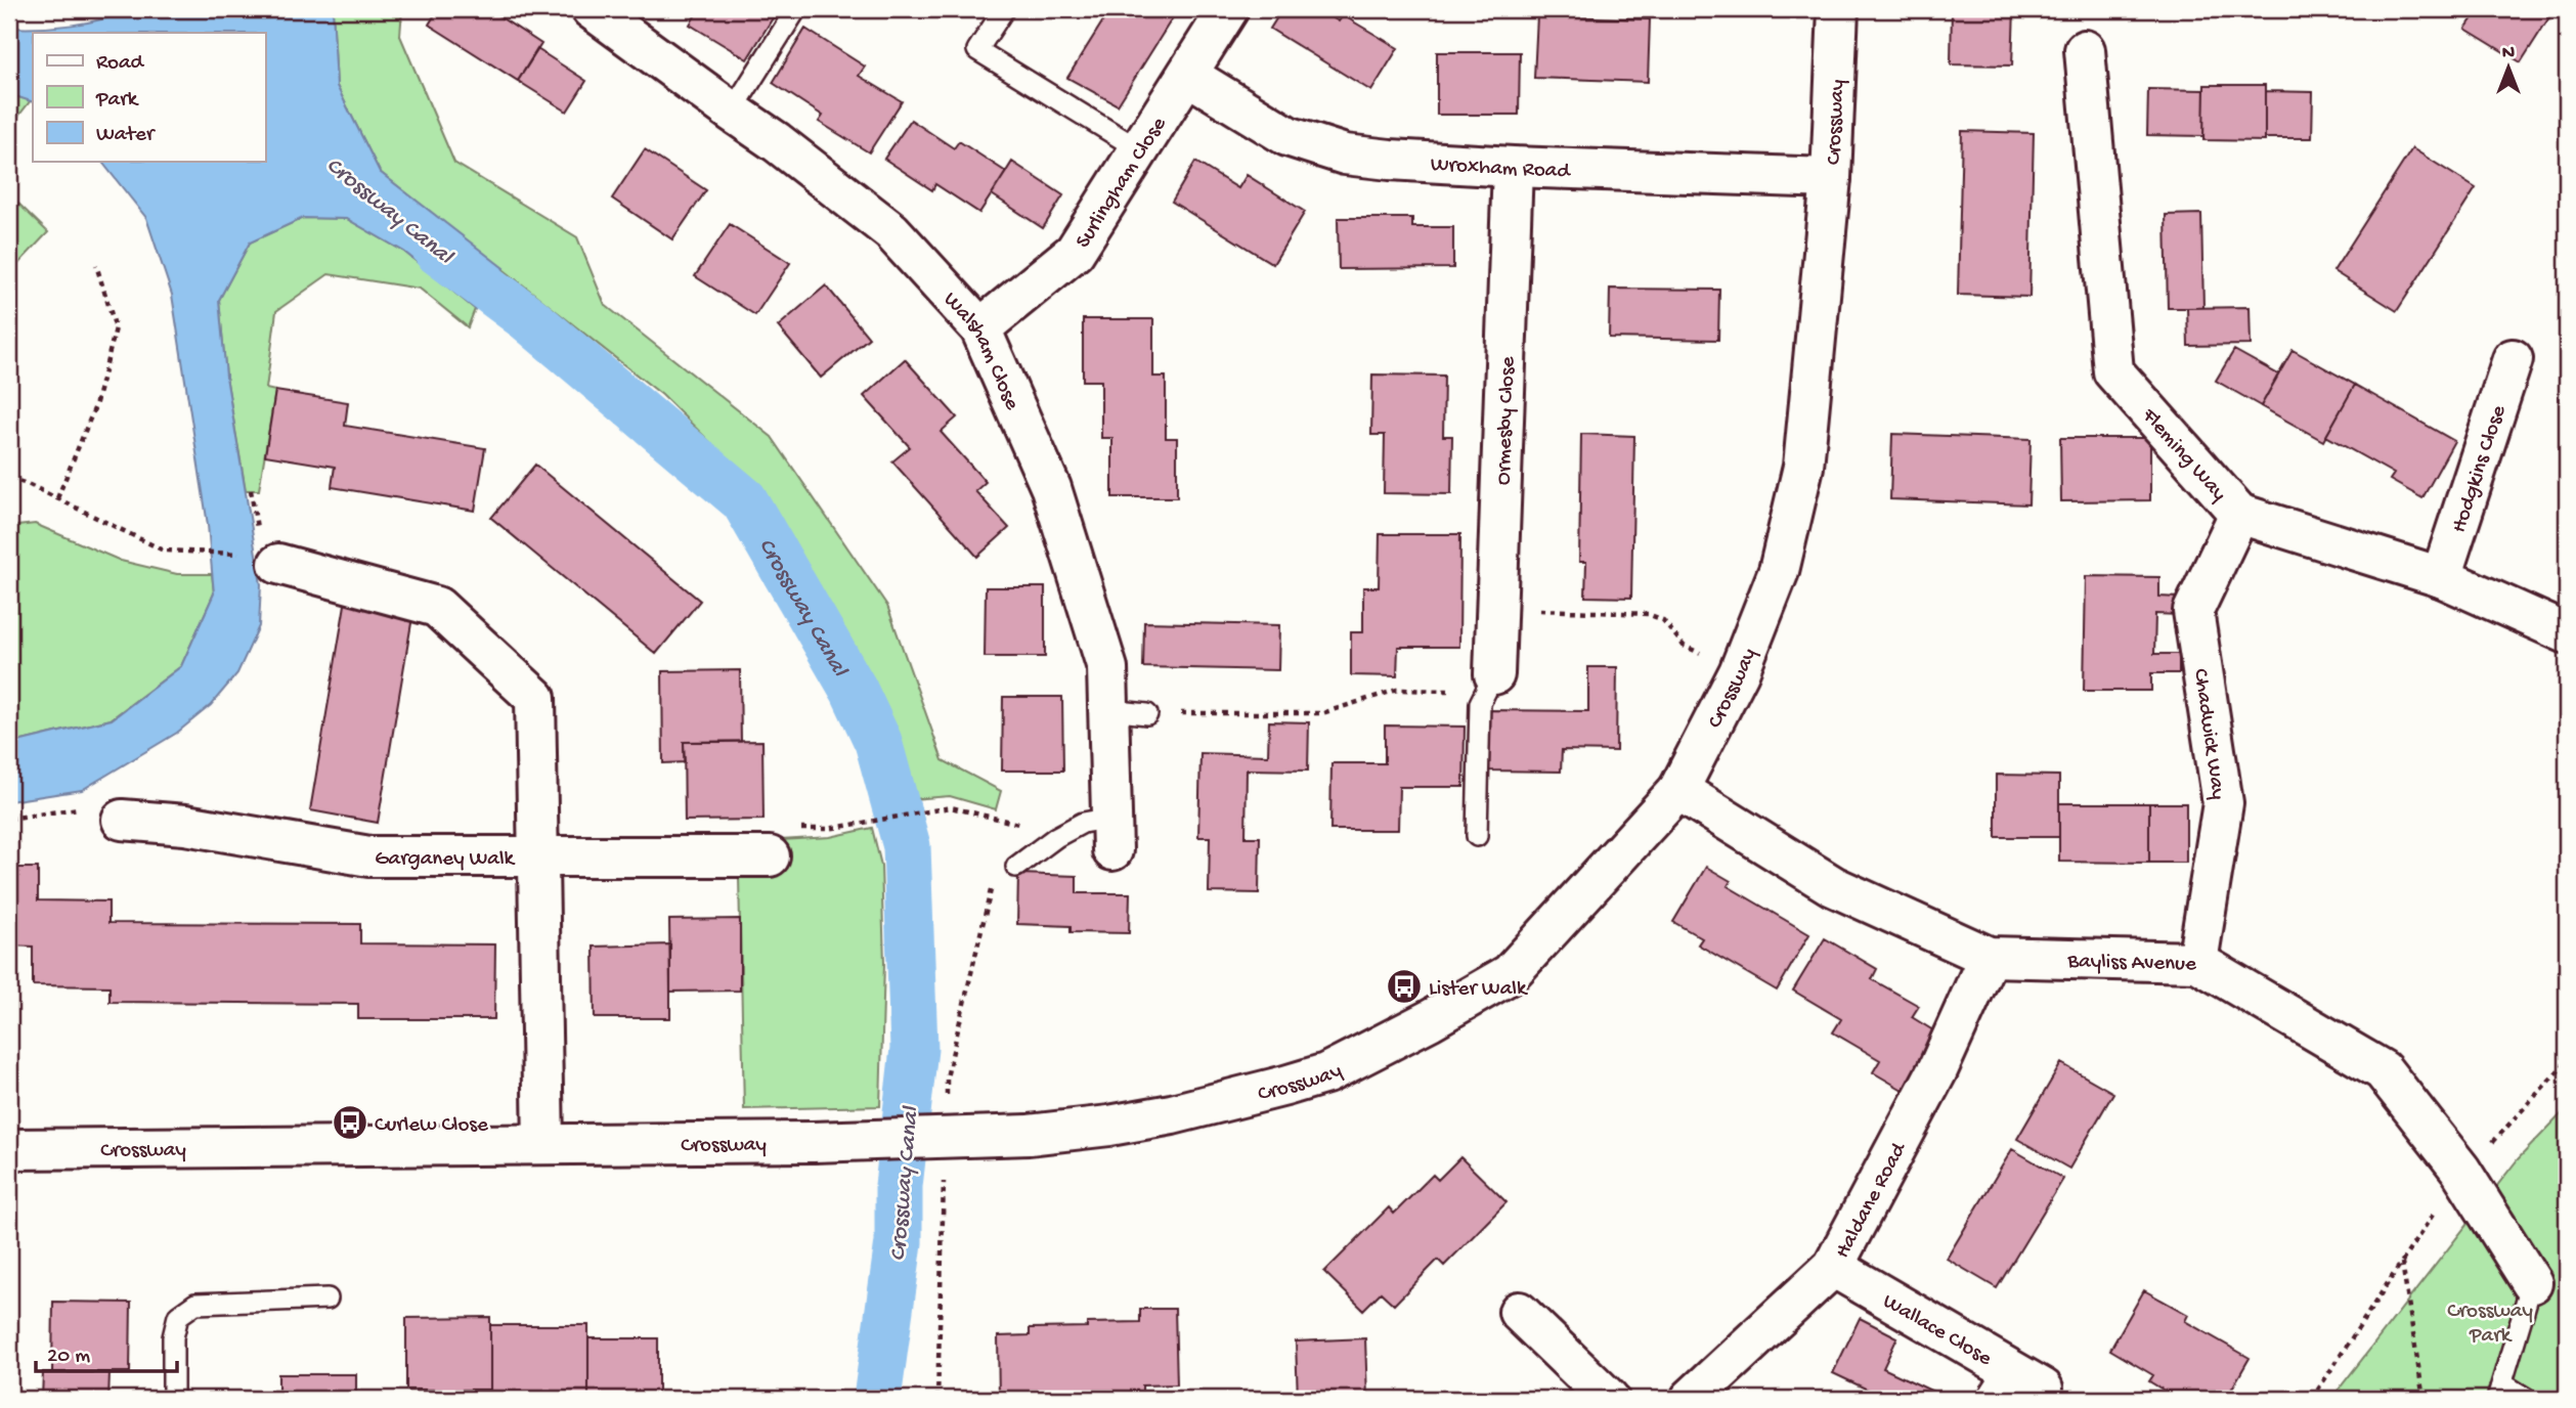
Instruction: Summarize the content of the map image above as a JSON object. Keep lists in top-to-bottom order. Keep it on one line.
{"streets":{"street":["Crossway","Wroxham Road","Surlingham Close","Walsham Close","Ormesby Close","Fleming Way","Hodgkins Close","Chadwick Way","Garganey Walk","Bayliss Avenue","Haldane Road","Wallace Close"]},"crossings":[["Crossway","Wroxham Road"],["Crossway","Bayliss Avenue"],["Wroxham Road","Surlingham Close"],["Wroxham Road","Ormesby Close"],["Surlingham Close","Walsham Close"],["Fleming Way","Hodgkins Close"],["Fleming Way","Chadwick Way"],["Chadwick Way","Bayliss Avenue"],["Bayliss Avenue","Haldane Road"],["Haldane Road","Wallace Close"]],"water":["Crossway Canal"],"parks":["Crossway Park"],"places":{"bus stop":["Lister Walk","Curlew Close"]},"legend":["Road","Park","Water"],"scale_bar":"20 m","north":"top"}
